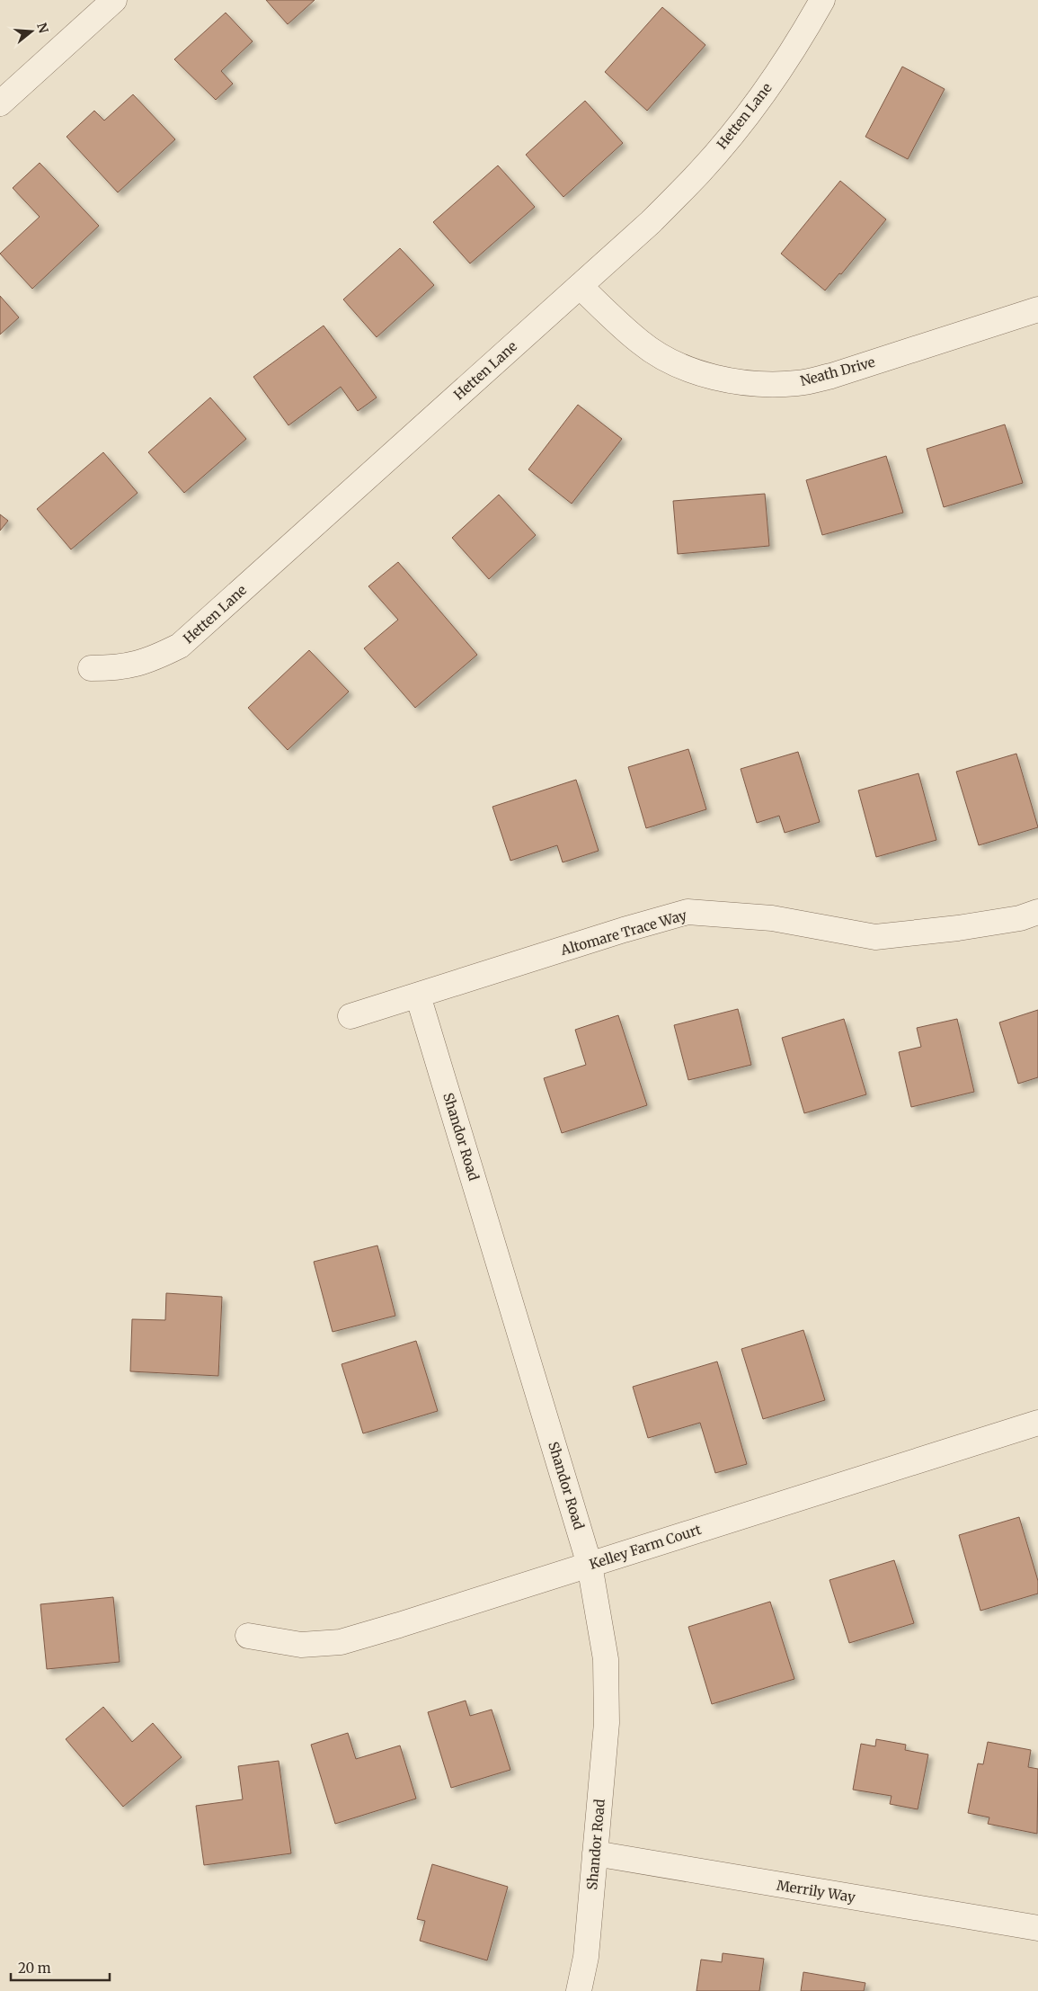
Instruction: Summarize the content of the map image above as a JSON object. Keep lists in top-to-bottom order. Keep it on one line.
{"streets":{"street":["Hetten Lane","Neath Drive","Altomare Trace Way","Shandor Road","Kelley Farm Court","Merrily Way"]},"crossings":[["Hetten Lane","Neath Drive"],["Altomare Trace Way","Shandor Road"],["Shandor Road","Kelley Farm Court"],["Shandor Road","Merrily Way"]],"scale_bar":"20 m","north":"right"}
